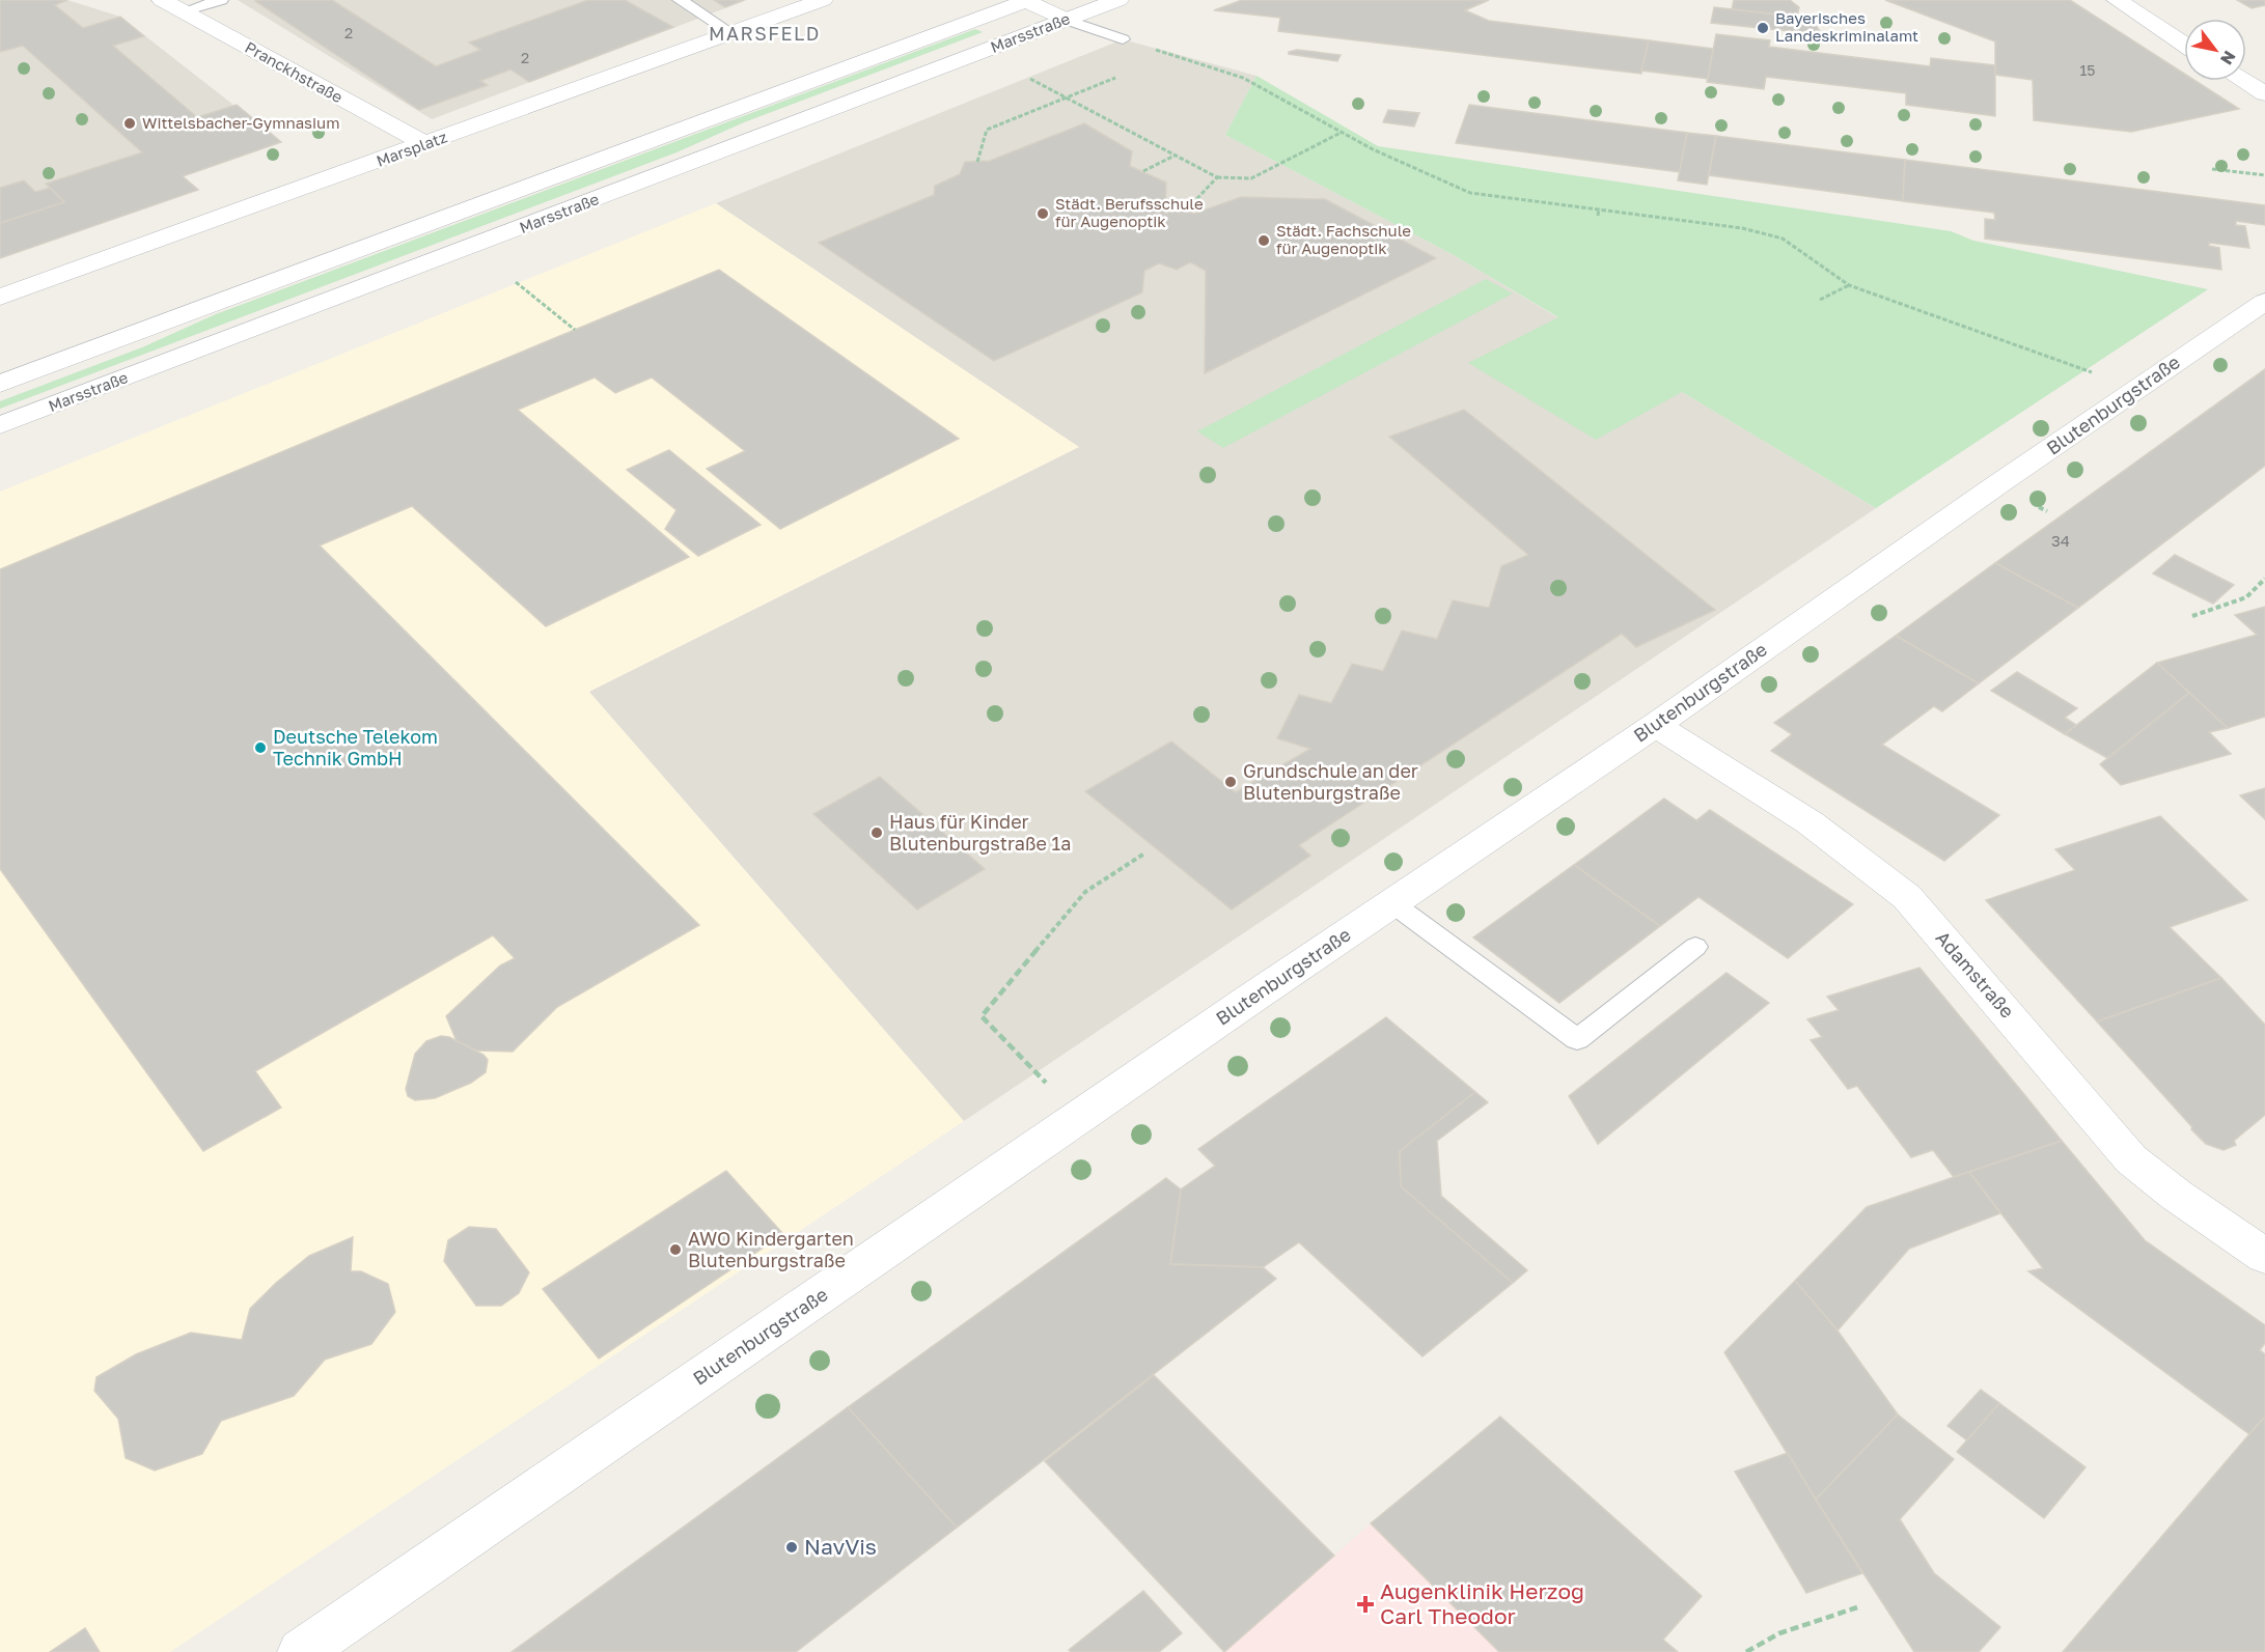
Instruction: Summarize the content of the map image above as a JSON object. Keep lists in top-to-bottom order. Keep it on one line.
{"streets":{"street":["Marsstraße","Pranckhstraße","Marsplatz","Blutenburgstraße","Adamstraße"]},"crossings":[["Pranckhstraße","Marsplatz"],["Blutenburgstraße","Adamstraße"]],"districts":["MARSFELD"],"places":{"other":["Bayerisches Landeskriminalamt","Wittelsbacher-Gymnasium","Städt. Berufsschule für Augenoptik","Städt. Fachschule für Augenoptik","Deutsche Telekom Technik GmbH","Grundschule an der Blutenburgstraße","Haus für Kinder Blutenburgstraße 1a","AWO Kindergarten Blutenburgstraße","NavVis"],"health":["Augenklinik Herzog Carl Theodor"]},"house_numbers":["2","2","15","34"],"north":"bottom right"}
